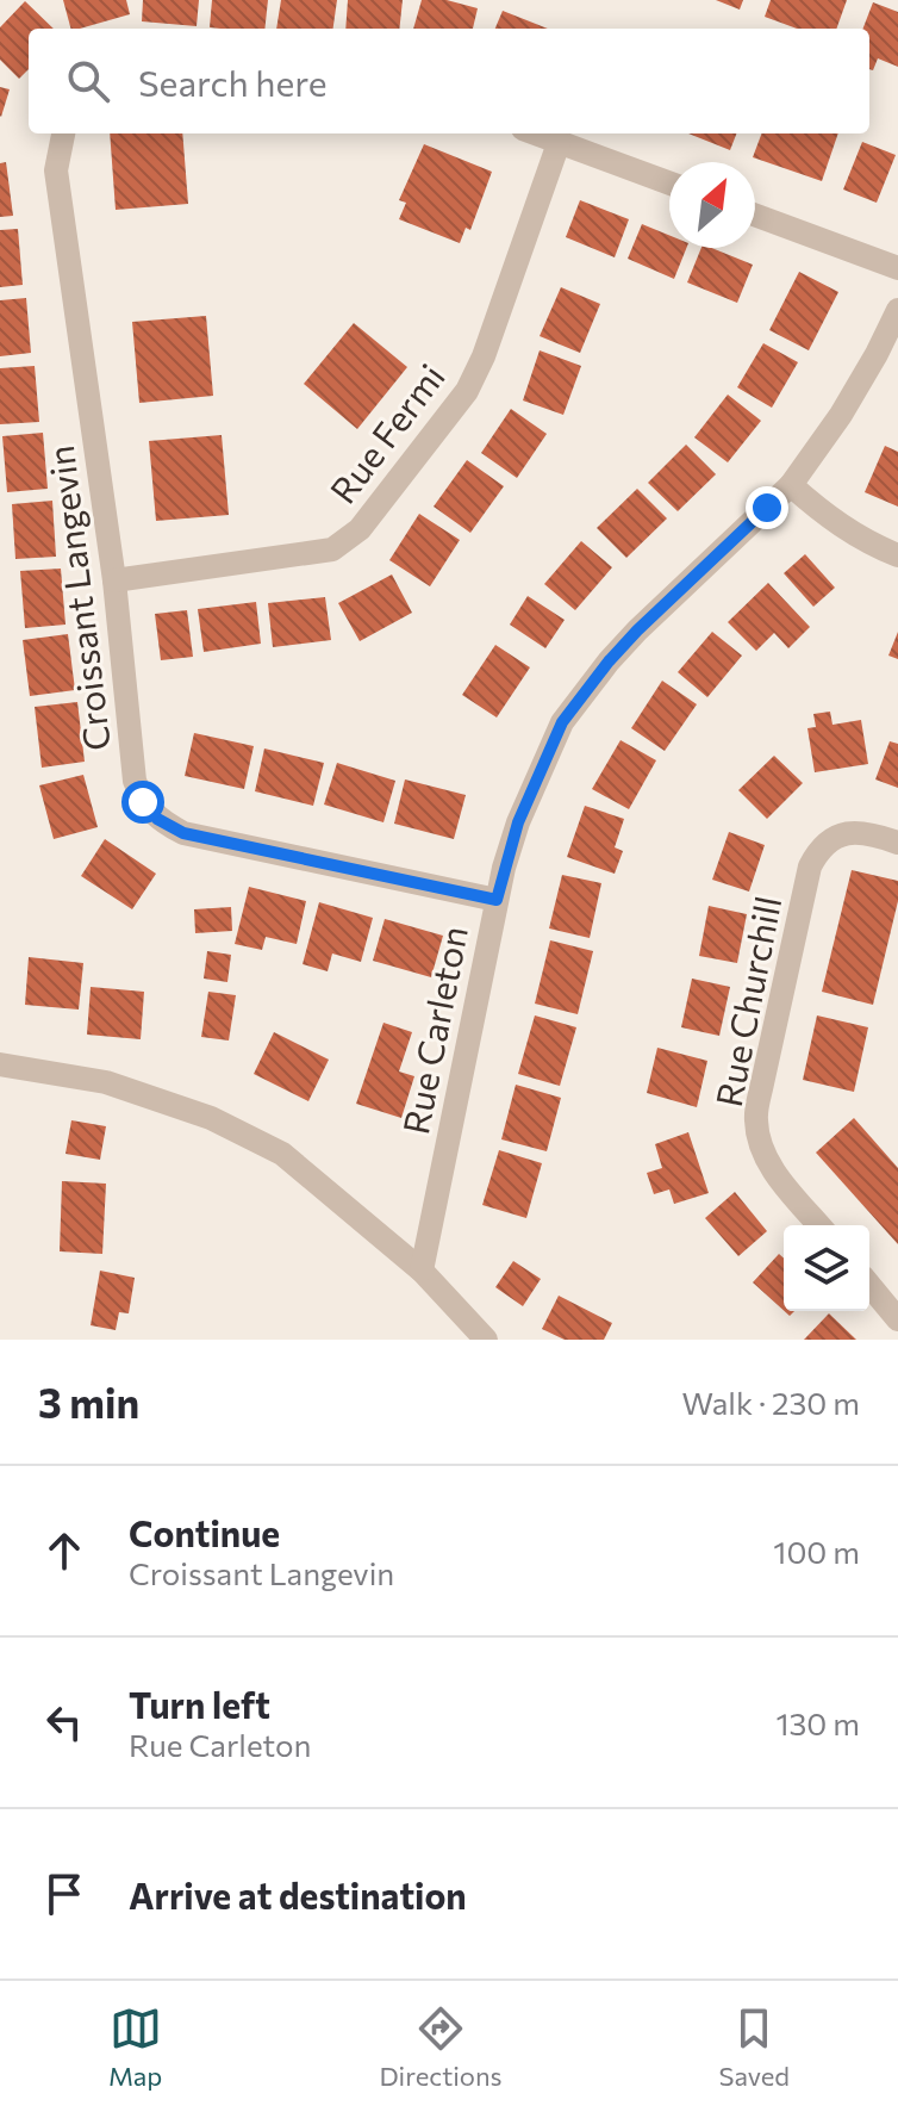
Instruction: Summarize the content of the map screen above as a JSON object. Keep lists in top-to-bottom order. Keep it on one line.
{"streets":{"street":["Rue Fermi","Croissant Langevin","Rue Churchill","Rue Carleton"]},"crossings":[["Rue Fermi","Croissant Langevin"],["Croissant Langevin","Rue Carleton"]],"north":"top right","page":{"search":"Search here","heading":["3 min","Walk · 230 m"],"list":[["Continue","Croissant Langevin","100 m"],["Turn left","Rue Carleton","130 m"],"Arrive at destination"],"nav":["Map","Directions","Saved"]}}
